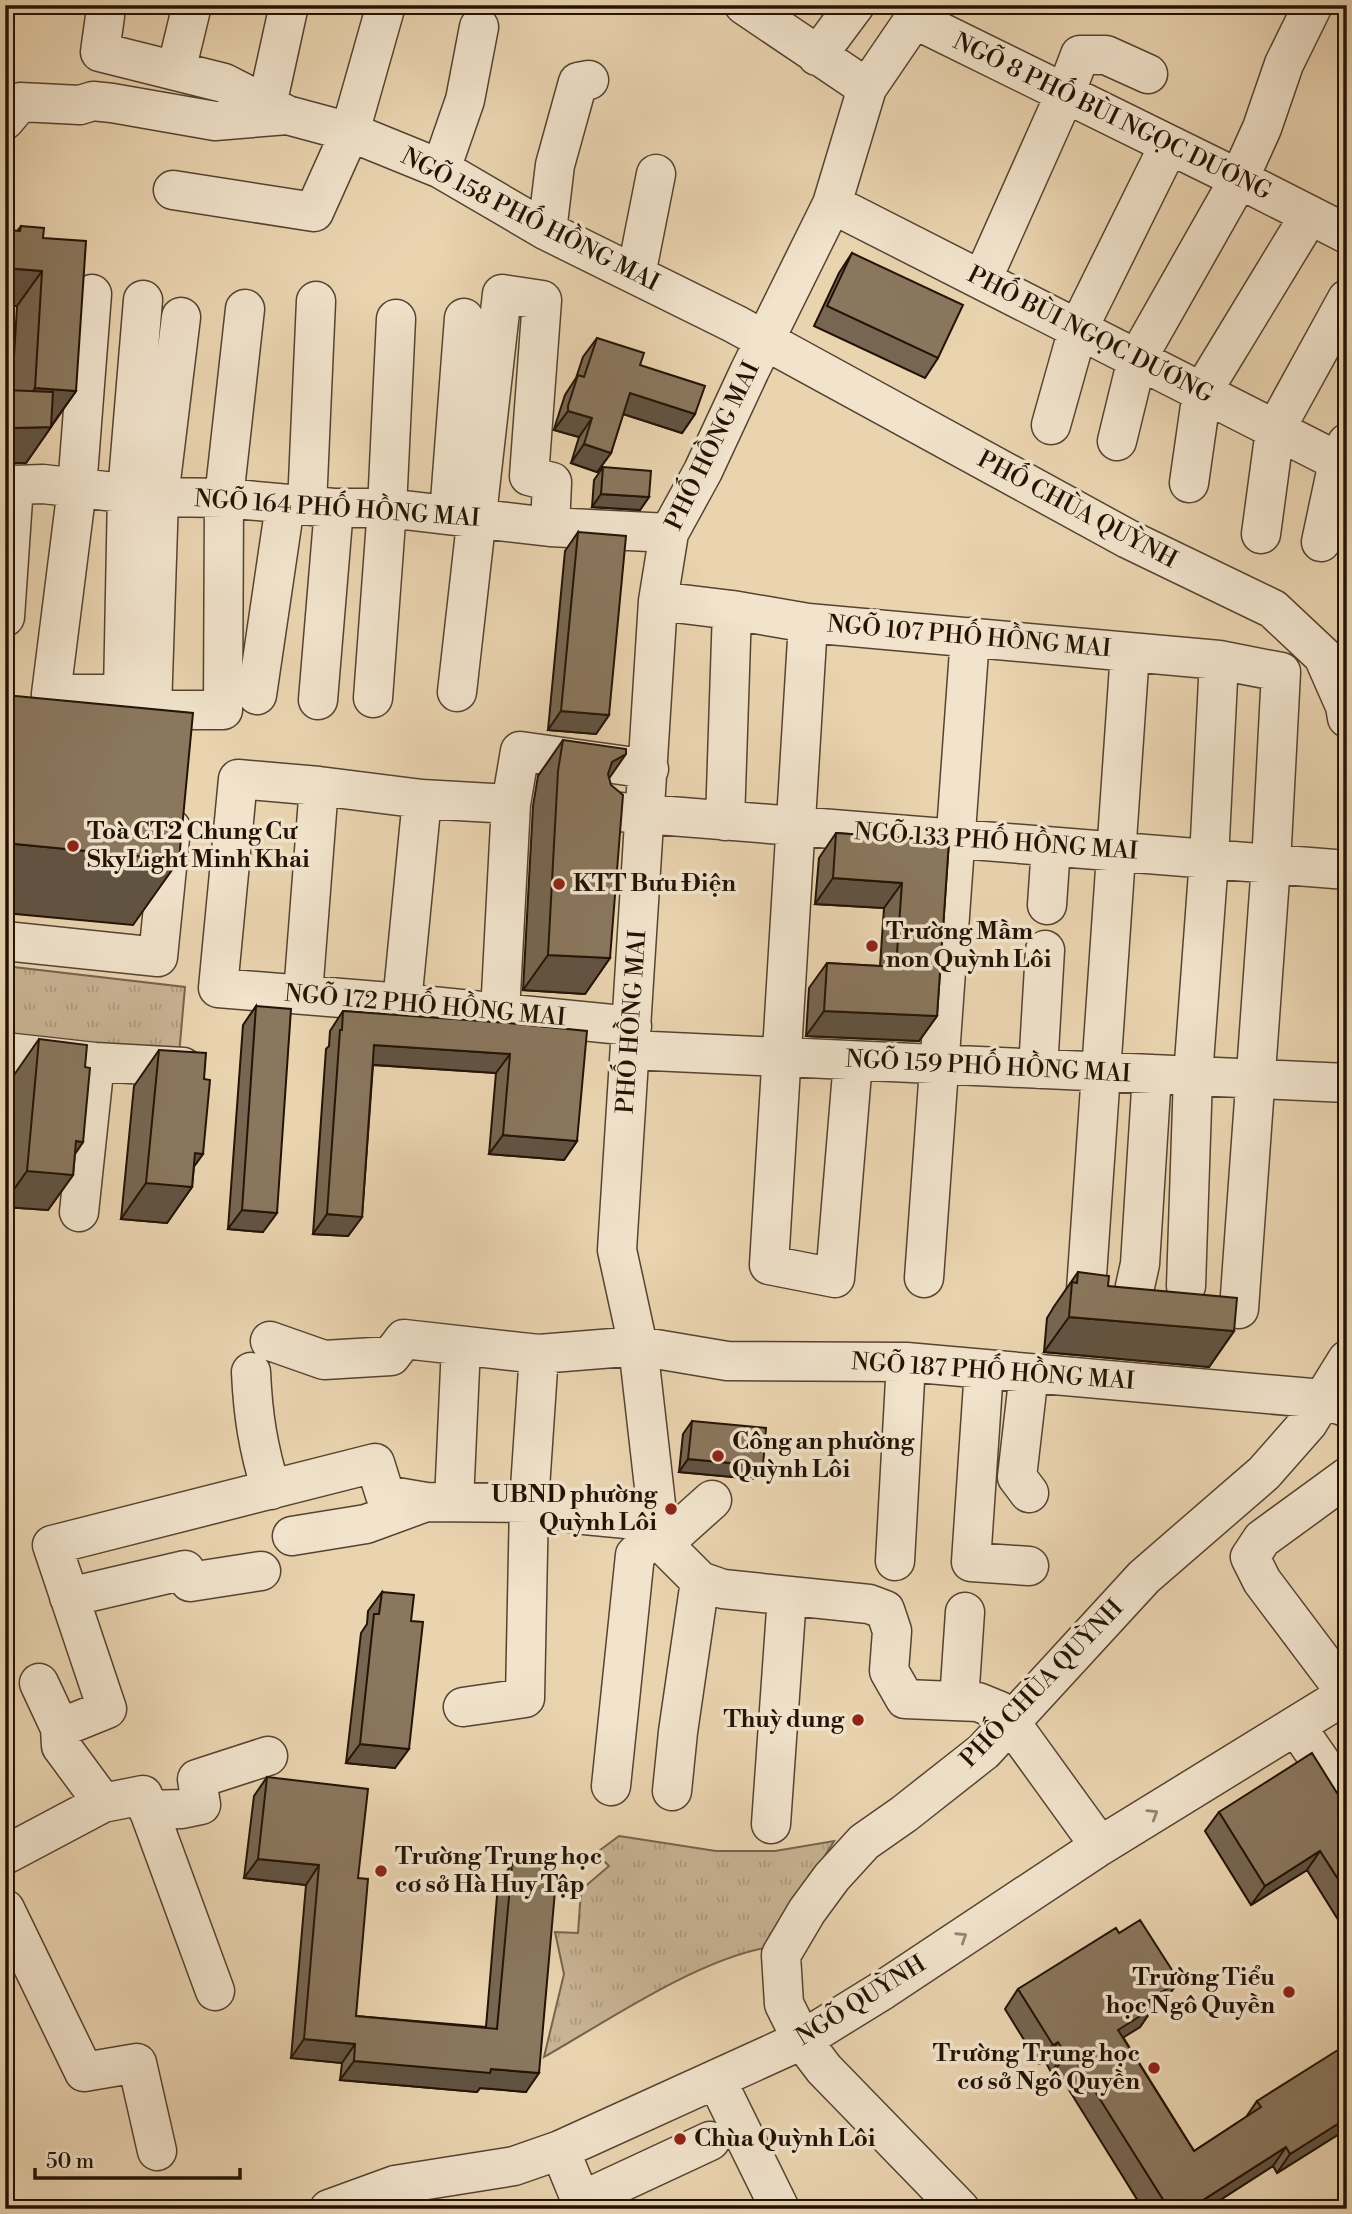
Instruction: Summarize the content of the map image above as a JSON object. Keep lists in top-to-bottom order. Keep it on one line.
{"streets":{"street":["NGÕ 8 PHỐ BÙI NGỌC DƯƠNG","NGÕ 158 PHỐ HỒNG MAI","PHỐ BÙI NGỌC DƯƠNG","PHỐ HỒNG MAI","NGÕ 164 PHỐ HỒNG MAI","PHỐ CHÙA QUỲNH","NGÕ 107 PHỐ HỒNG MAI","NGÕ 133 PHỐ HỒNG MAI","NGÕ 172 PHỐ HỒNG MAI","NGÕ 159 PHỐ HỒNG MAI","NGÕ 187 PHỐ HỒNG MAI","NGÕ QUỲNH"]},"crossings":[["NGÕ 8 PHỐ BÙI NGỌC DƯƠNG","PHỐ HỒNG MAI"],["NGÕ 158 PHỐ HỒNG MAI","PHỐ HỒNG MAI"],["NGÕ 158 PHỐ HỒNG MAI","PHỐ CHÙA QUỲNH"],["PHỐ BÙI NGỌC DƯƠNG","PHỐ HỒNG MAI"],["PHỐ HỒNG MAI","NGÕ 164 PHỐ HỒNG MAI"],["PHỐ HỒNG MAI","PHỐ CHÙA QUỲNH"],["PHỐ HỒNG MAI","NGÕ 107 PHỐ HỒNG MAI"],["PHỐ HỒNG MAI","NGÕ 133 PHỐ HỒNG MAI"],["PHỐ HỒNG MAI","NGÕ 172 PHỐ HỒNG MAI"],["PHỐ HỒNG MAI","NGÕ 159 PHỐ HỒNG MAI"],["PHỐ HỒNG MAI","NGÕ 187 PHỐ HỒNG MAI"],["PHỐ CHÙA QUỲNH","NGÕ 187 PHỐ HỒNG MAI"],["PHỐ CHÙA QUỲNH","NGÕ QUỲNH"],["NGÕ 107 PHỐ HỒNG MAI","NGÕ 133 PHỐ HỒNG MAI"],["NGÕ 172 PHỐ HỒNG MAI","NGÕ 159 PHỐ HỒNG MAI"]],"one_way":["NGÕ QUỲNH"],"places":["Toà CT2 Chung Cư SkyLight Minh Khai","KTT Bưu Điện","Trường Mầm non Quỳnh Lôi","Công an phường Quỳnh Lôi","UBND phường Quỳnh Lôi","Thuỳ dung","Trường Trung học cơ sở Hà Huy Tập","Trường Tiểu học Ngô Quyền","Trường Trung học cơ sở Ngô Quyền","Chùa Quỳnh Lôi"],"scale_bar":"50 m"}
